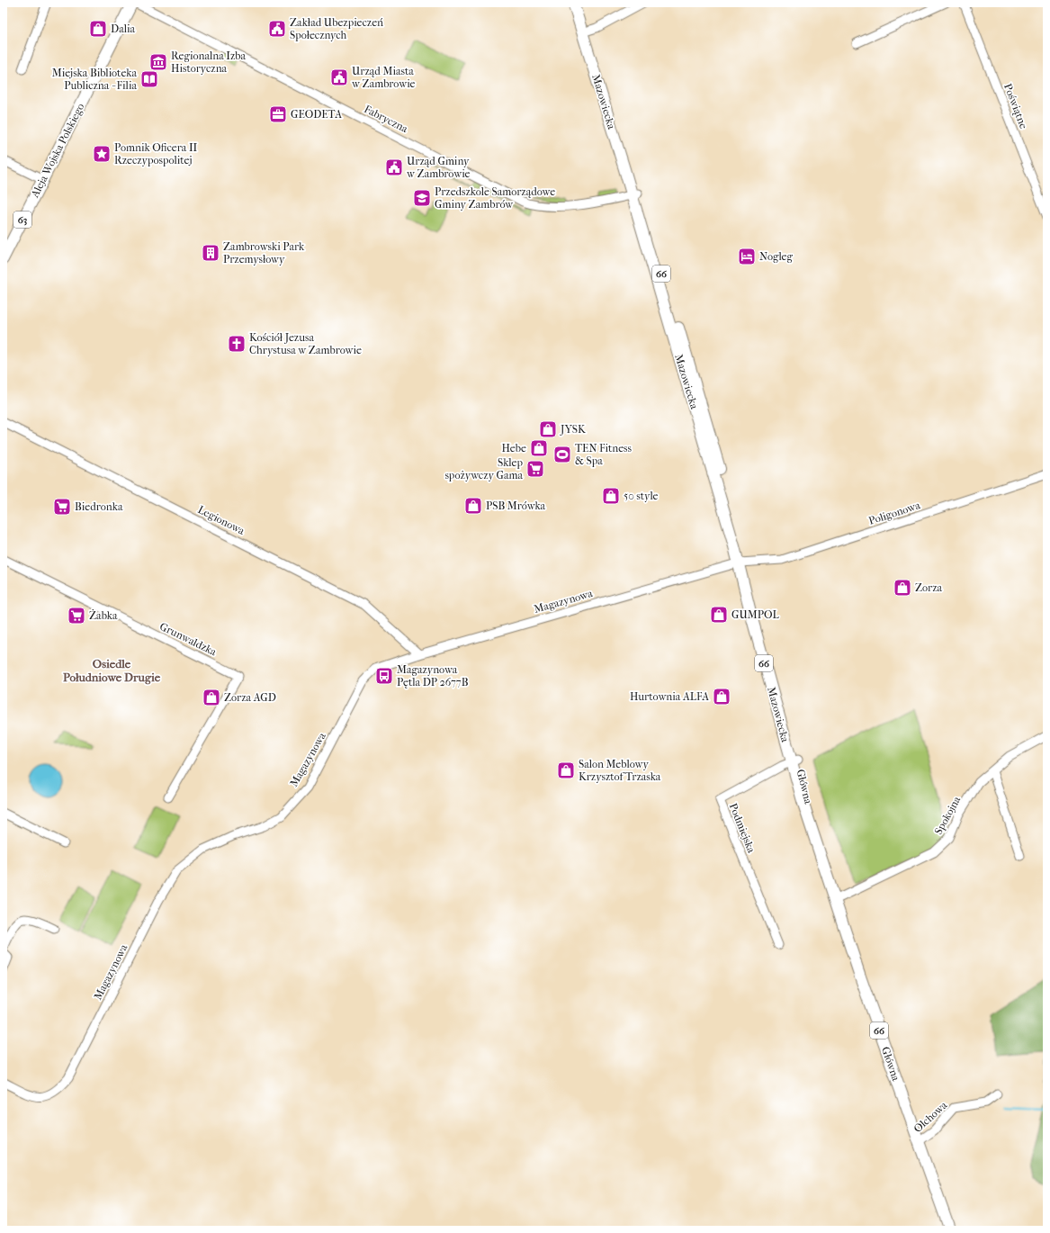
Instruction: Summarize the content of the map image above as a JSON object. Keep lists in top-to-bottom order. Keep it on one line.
{"streets":{"main road":["Mazowiecka","Aleja Wojska Polskiego","63","66","Główna"],"street":["Poświątne","Fabryczna","Poligonowa","Legionowa","Magazynowa","Grunwaldzka","Spokojna","Podmiejska","Olchowa"]},"crossings":[["Mazowiecka","Fabryczna"],["Mazowiecka","Poligonowa"],["Mazowiecka","Magazynowa"],["Mazowiecka","Główna"],["Mazowiecka","Podmiejska"],["Poligonowa","Magazynowa"],["Legionowa","Magazynowa"],["Główna","Spokojna"],["Główna","Podmiejska"],["Główna","Olchowa"]],"districts":["Osiedle Południowe Drugie"],"places":{"shop":["Dalia","JYSK","Hebe","50 style","PSB Mrówka","Zorza","GUMPOL","Hurtownia ALFA","Zorza AGD","Salon Meblowy Krzysztof Trzaska"],"public building":["Zakład Ubezpieczeń Społecznych","Urząd Miasta w Zambrowie","Urząd Gminy w Zambrowie"],"museum":["Regionalna Izba Historyczna"],"library":["Miejska Biblioteka Publiczna - Filia"],"office":["GEODETA"],"place":["Pomnik Oficera II Rzeczypospolitej"],"school or university":["Przedszkole Samorządowe Gminy Zambrów"],"building":["Zambrowski Park Przemysłowy"],"hotel":["Nogleg"],"church":["Kościół Jezusa Chrystusa w Zambrowie"],"sports":["TEN Fitness & Spa"],"supermarket":["Sklep spożywczy Gama","Biedronka","Żabka"],"bus stop":["Magazynowa Pętla DP 2677B"]}}
